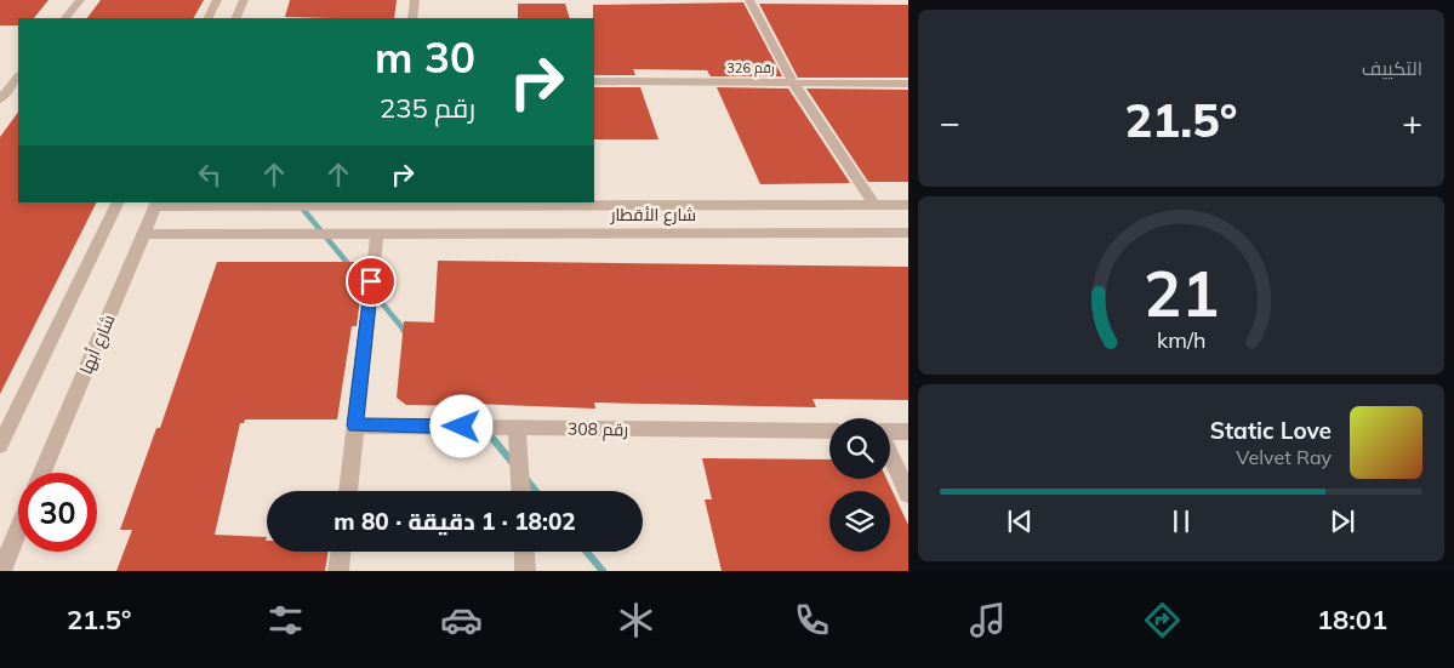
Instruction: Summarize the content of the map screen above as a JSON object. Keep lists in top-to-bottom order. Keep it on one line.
{"streets":{"street":["رقم 326","شارع الأقطار","شارع أبها","رقم 308"]},"crossings":[["شارع الأقطار","شارع أبها"]],"page":{"tile":"التكييف","turn":["30 m","رقم 235"],"heat":["−","21.5°","+"],"song":["Static Love","Velvet Ray"],"limit":"30","trip":"18:02 · 1 دقيقة · 80 m","tabs":["18:01","21.5°"],"gauge":["21","km/h"]}}
